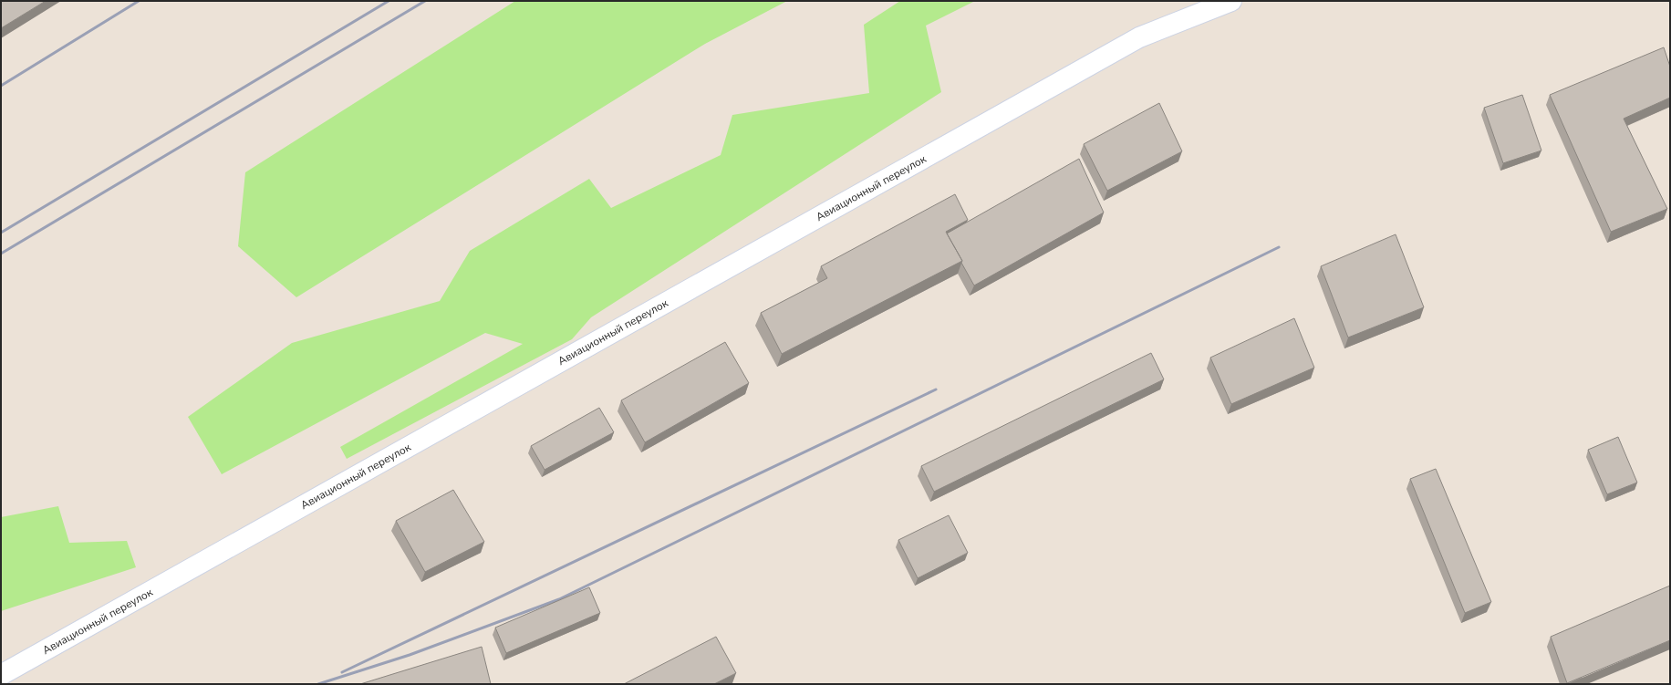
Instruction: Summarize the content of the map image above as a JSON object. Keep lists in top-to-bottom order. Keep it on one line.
{"streets":{"street":["Авиационный переулок"]}}
